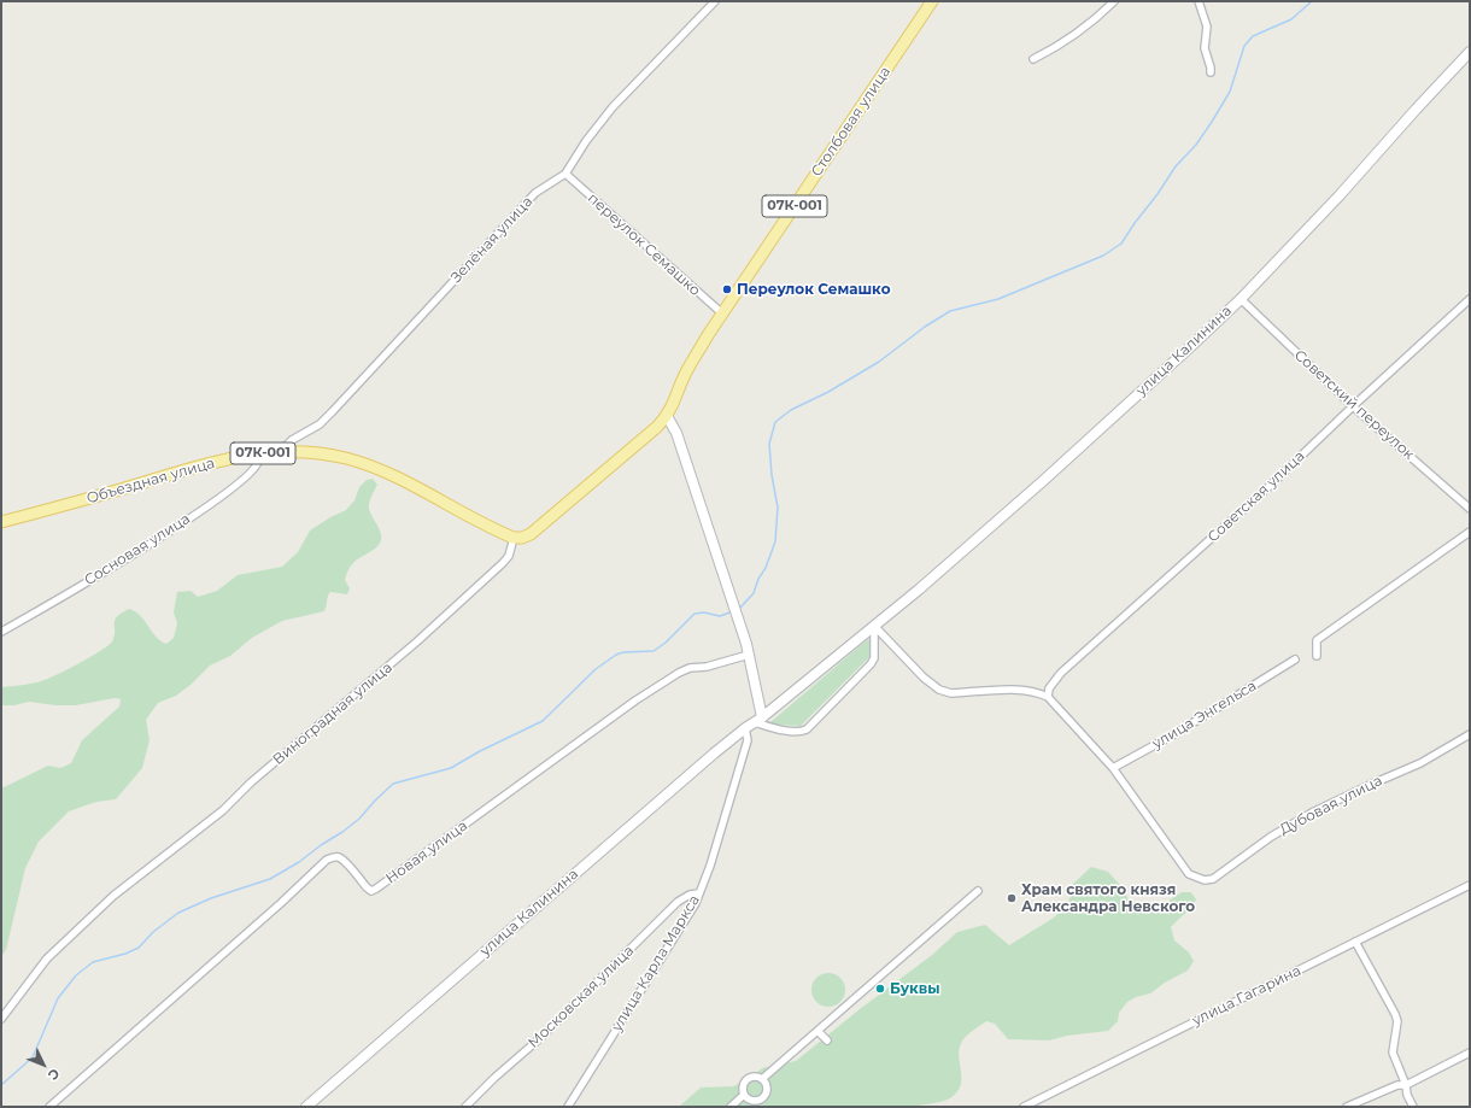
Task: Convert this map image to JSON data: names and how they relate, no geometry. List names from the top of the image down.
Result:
{
  "streets": {
    "main road": ["Столбовая улица", "07К-001", "Объездная улица"],
    "street": [
      "Зелёная улица",
      "переулок Семашко",
      "улица Калинина",
      "Советский переулок",
      "Советская улица",
      "Сосновая улица",
      "Виноградная улица",
      "улица Энгельса",
      "Дубовая улица",
      "Новая улица",
      "улица Карла Маркса",
      "улица Гагарина",
      "Московская улица"
    ]
  },
  "crossings": [
    ["Столбовая улица", "07К-001"],
    ["Столбовая улица", "переулок Семашко"],
    ["07К-001", "Объездная улица"],
    ["07К-001", "Виноградная улица"],
    ["Зелёная улица", "переулок Семашко"],
    ["Зелёная улица", "Объездная улица"],
    ["улица Калинина", "Советский переулок"],
    ["улица Калинина", "улица Карла Маркса"],
    ["Советский переулок", "Советская улица"],
    ["Объездная улица", "Сосновая улица"],
    ["Объездная улица", "Виноградная улица"],
    ["улица Энгельса", "Дубовая улица"],
    ["улица Карла Маркса", "Московская улица"]
  ],
  "places": ["Переулок Семашко", "Храм святого князя Александра Невского", "Буквы"],
  "north": "bottom right"
}
